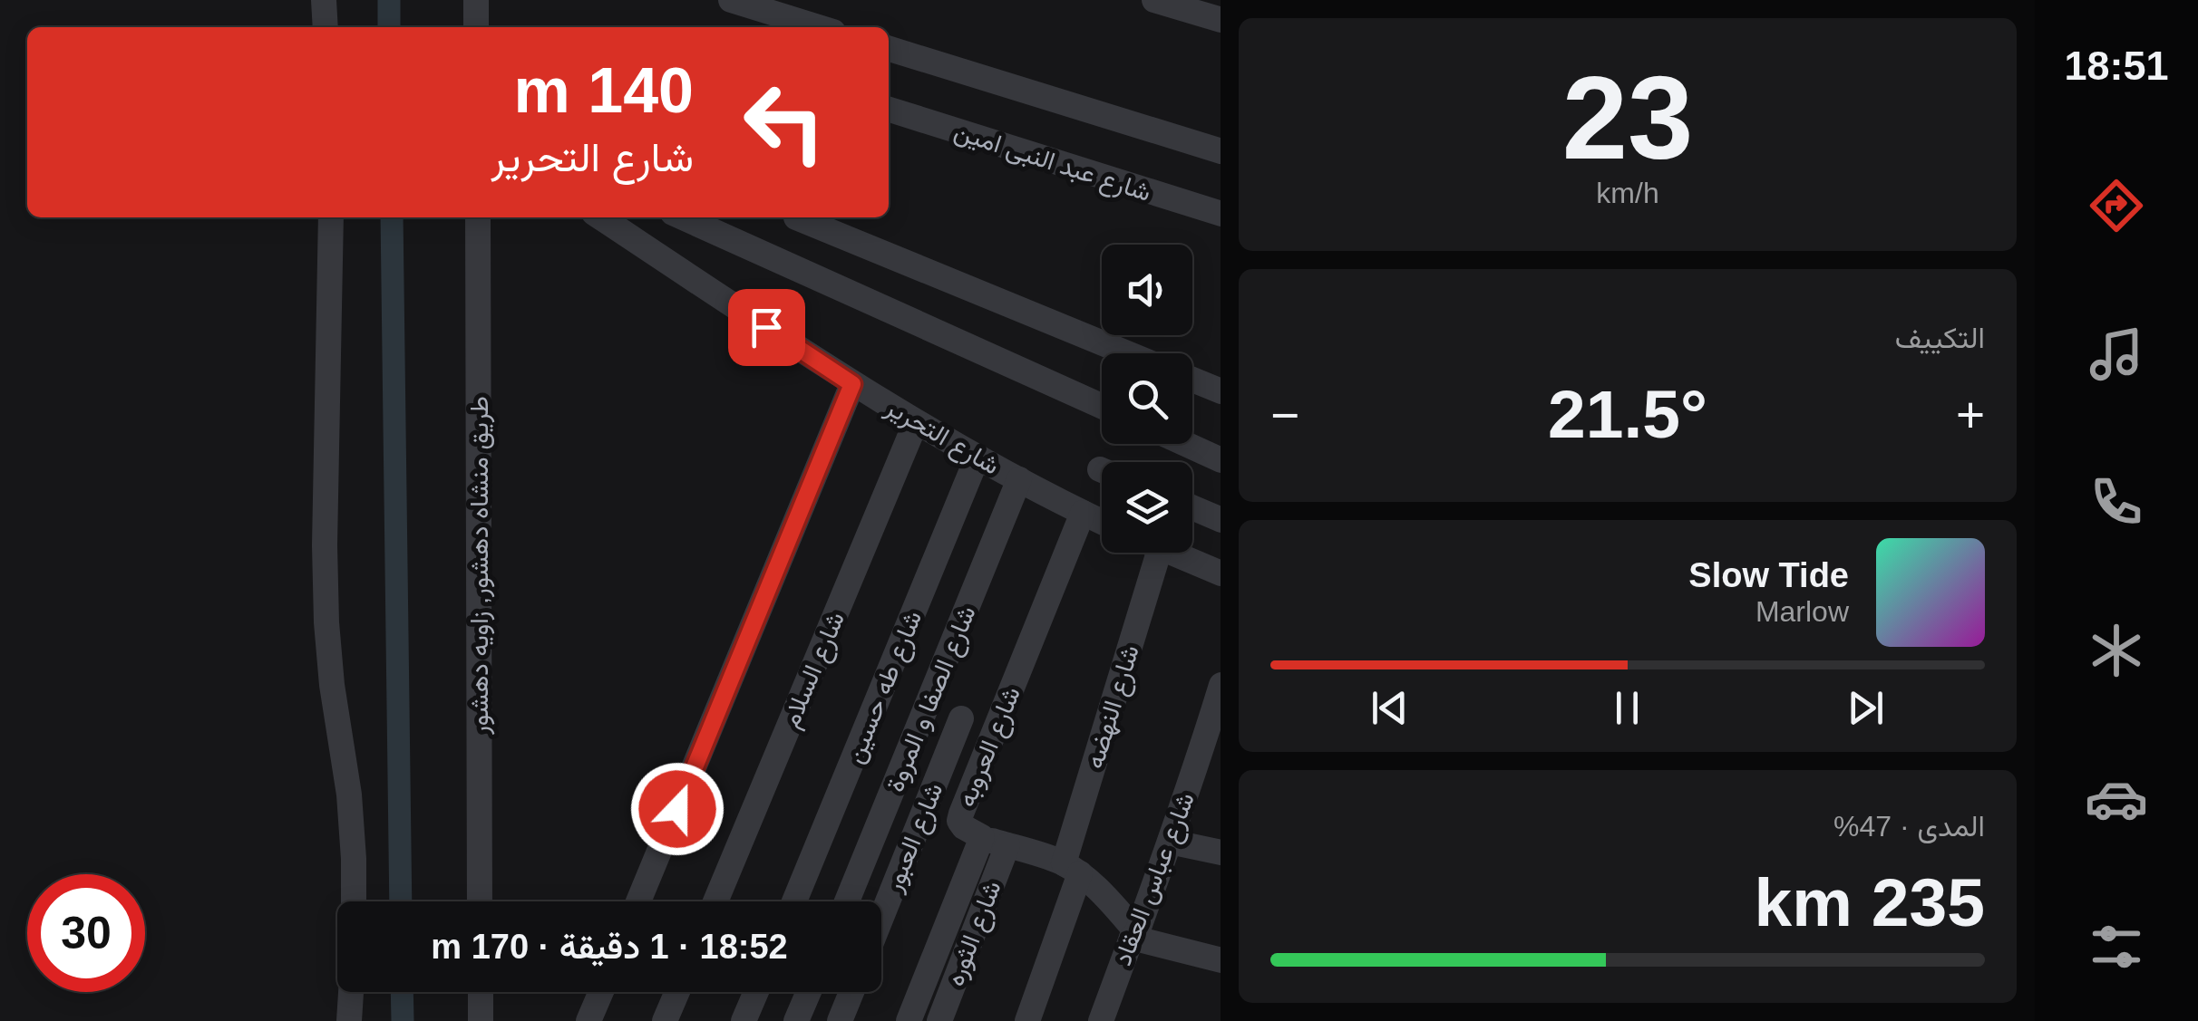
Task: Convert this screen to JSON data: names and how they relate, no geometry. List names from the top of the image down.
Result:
{
  "streets": {
    "street": [
      "شارع عبد النبى امين",
      "شارع التحرير",
      "طريق منشاه دهشور, زاويه دهشور",
      "شارع السلام",
      "شارع طه حسين",
      "شارع الصفا و المروة",
      "شارع النهضه",
      "شارع العروبه",
      "شارع العبور",
      "شارع عباس العقاد",
      "شارع الثوره"
    ]
  },
  "crossings": [
    ["شارع التحرير", "شارع السلام"],
    ["شارع التحرير", "شارع طه حسين"],
    ["شارع التحرير", "شارع الصفا و المروة"],
    ["شارع التحرير", "شارع العروبه"]
  ],
  "page": {
    "tabs": "18:51",
    "tile": [
      ["23", "km/h"],
      "التكييف",
      ["المدى · 47%", "235 km"]
    ],
    "turn": ["140 m", "شارع التحرير"],
    "heat": ["−", "21.5°", "+"],
    "song": ["Slow Tide", "Marlow"],
    "limit": "30",
    "trip": "18:52 · 1 دقيقة · 170 m"
  }
}
